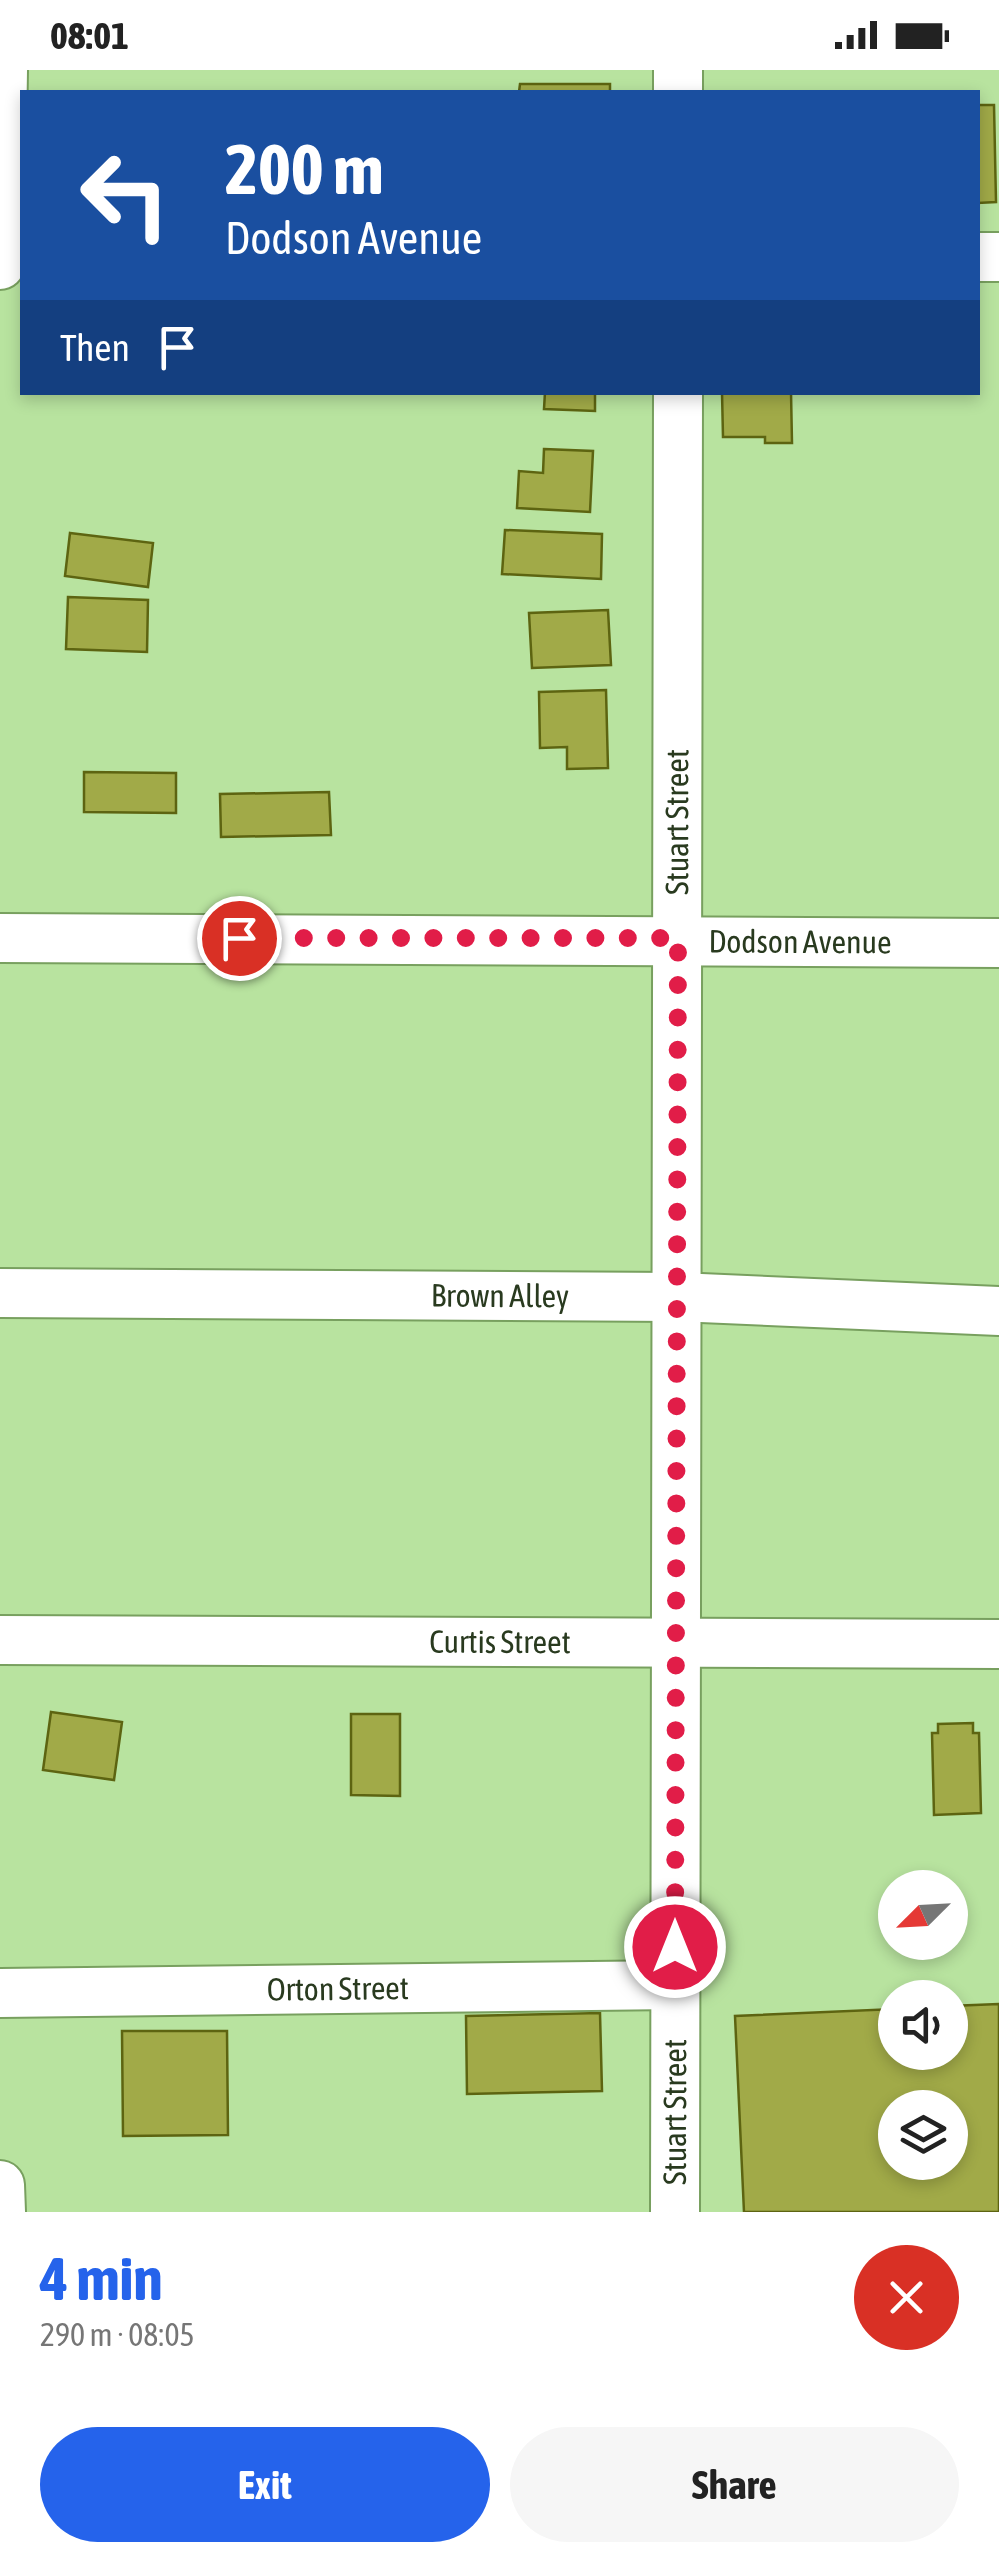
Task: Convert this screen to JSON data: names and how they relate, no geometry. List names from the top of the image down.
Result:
{
  "streets": {
    "street": [
      "Stuart Street",
      "Dodson Avenue",
      "Brown Alley",
      "Curtis Street",
      "Orton Street"
    ]
  },
  "crossings": [
    ["Stuart Street", "Dodson Avenue"],
    ["Stuart Street", "Brown Alley"],
    ["Stuart Street", "Curtis Street"],
    ["Stuart Street", "Orton Street"]
  ],
  "north": "bottom left",
  "page": {
    "status": "08:01",
    "turn": ["200 m", "Dodson Avenue"],
    "then": "Then",
    "heading": ["4 min", "290 m · 08:05"],
    "buttons": ["Exit", "Share"]
  }
}
